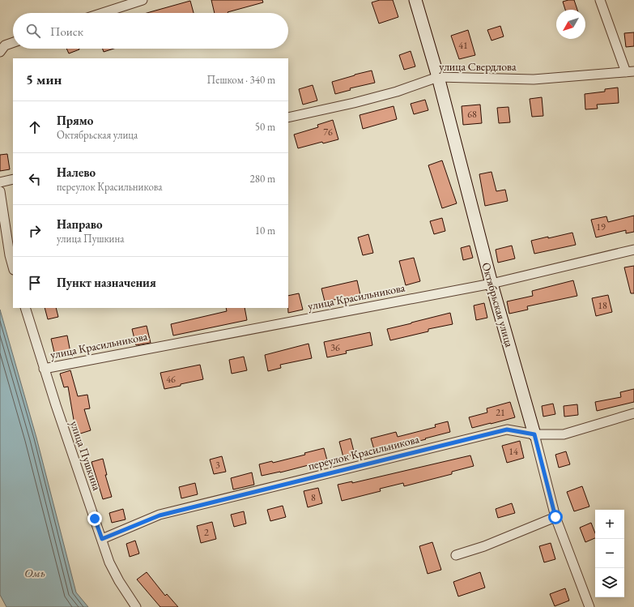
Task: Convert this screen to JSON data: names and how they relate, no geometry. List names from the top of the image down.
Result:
{
  "streets": {
    "street": [
      "улица Свердлова",
      "улица Красильникова",
      "Октябрьская улица",
      "переулок Красильникова",
      "улица Пушкина"
    ]
  },
  "crossings": [
    ["улица Свердлова", "Октябрьская улица"],
    ["улица Красильникова", "Октябрьская улица"],
    ["улица Красильникова", "улица Пушкина"],
    ["Октябрьская улица", "переулок Красильникова"],
    ["переулок Красильникова", "улица Пушкина"]
  ],
  "water": ["Омь"],
  "house_numbers": [
    "41",
    "68",
    "76",
    "19",
    "18",
    "36",
    "46",
    "21",
    "14",
    "3",
    "8",
    "2"
  ],
  "north": "bottom left",
  "page": {
    "search": "Поиск",
    "heading": ["5 мин", "Пешком · 340 m"],
    "list": [
      ["Прямо", "Октябрьская улица", "50 m"],
      ["Налево", "переулок Красильникова", "280 m"],
      ["Направо", "улица Пушкина", "10 m"],
      "Пункт назначения"
    ],
    "map_buttons": ["+", "−"]
  }
}
